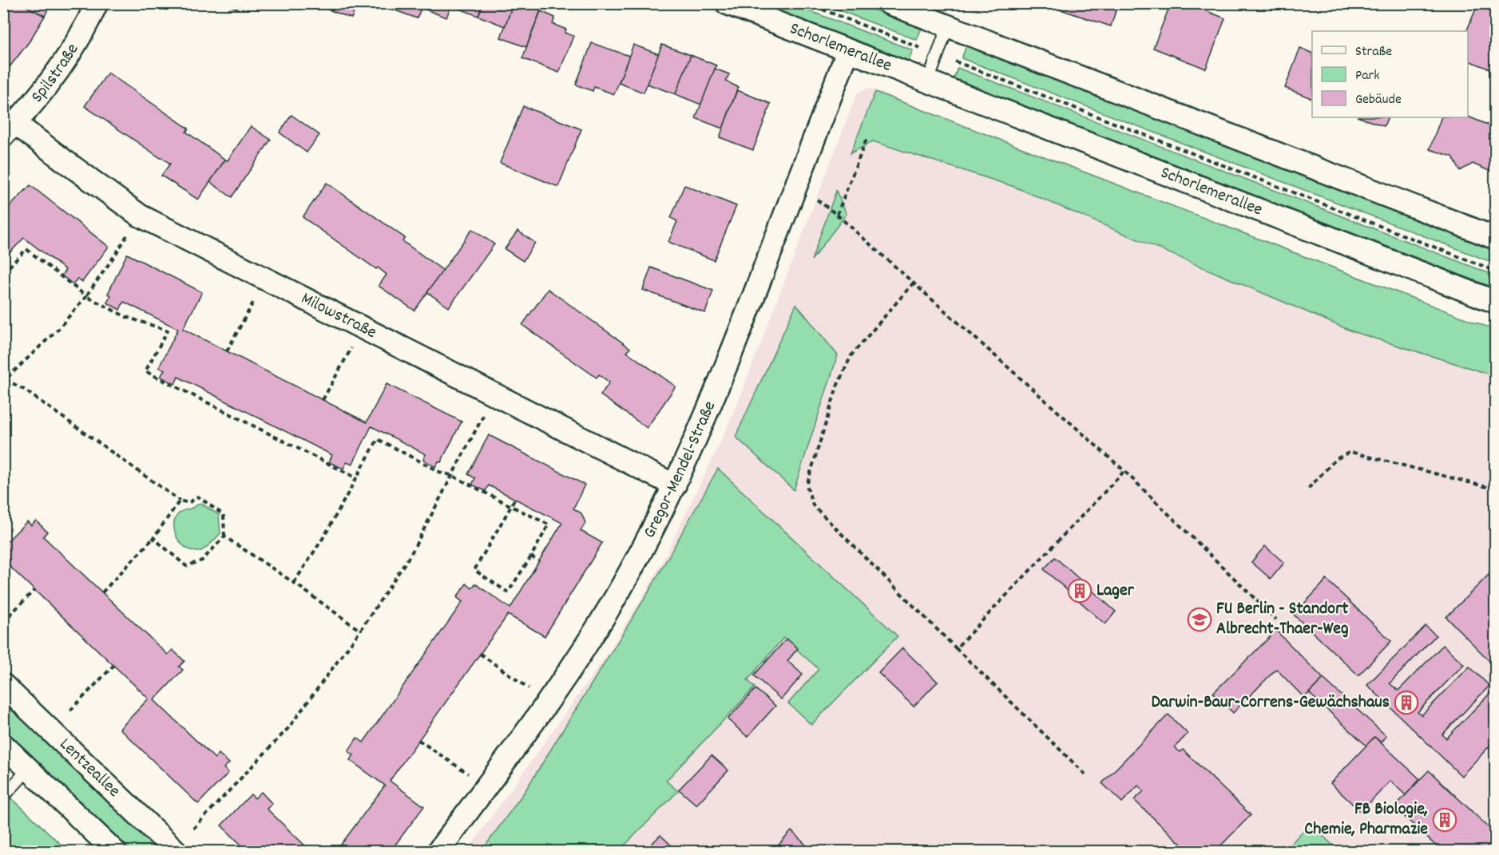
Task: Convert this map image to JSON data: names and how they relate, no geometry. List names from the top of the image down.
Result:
{
  "streets": {
    "street": [
      "Schorlemerallee",
      "Spilstraße",
      "Milowstraße",
      "Gregor-Mendel-Straße",
      "Lentzeallee"
    ]
  },
  "crossings": [
    ["Schorlemerallee", "Gregor-Mendel-Straße"],
    ["Spilstraße", "Milowstraße"],
    ["Milowstraße", "Gregor-Mendel-Straße"]
  ],
  "places": {
    "building": ["Lager", "Darwin-Baur-Correns-Gewächshaus", "FB Biologie, Chemie, Pharmazie"],
    "school or university": ["FU Berlin - Standort Albrecht-Thaer-Weg"]
  },
  "legend": ["Straße", "Park", "Gebäude"]
}
